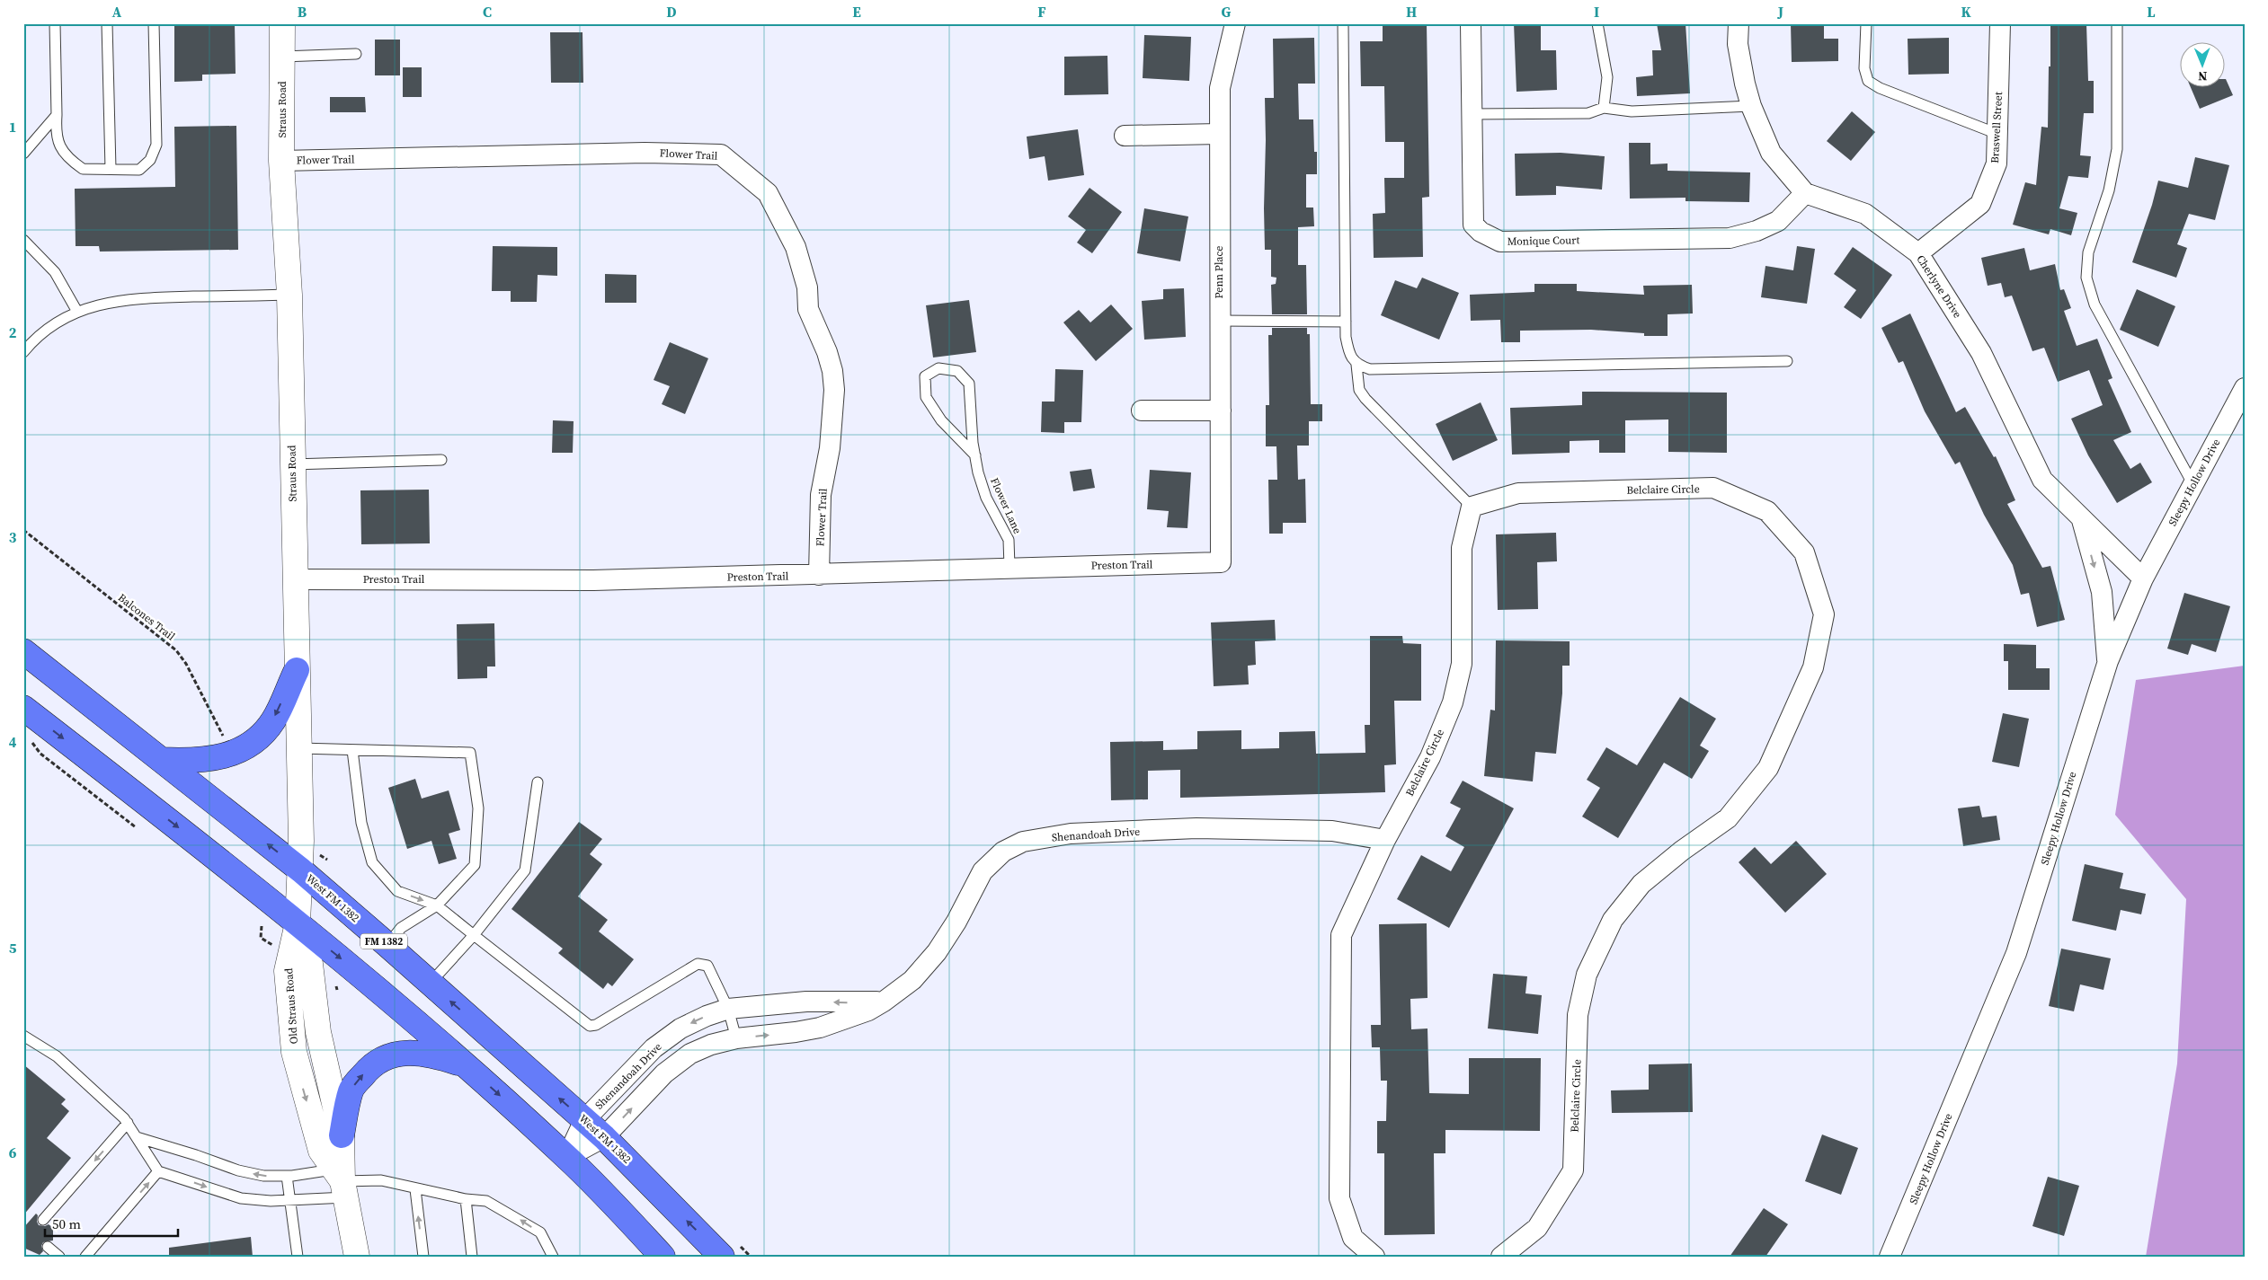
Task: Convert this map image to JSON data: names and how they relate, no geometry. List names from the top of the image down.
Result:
{
  "streets": {
    "main road": ["West FM 1382", "FM 1382"],
    "street": [
      "Straus Road",
      "Braswell Street",
      "Flower Trail",
      "Monique Court",
      "Penn Place",
      "Cherlyne Drive",
      "Sleepy Hollow Drive",
      "Belclaire Circle",
      "Preston Trail",
      "Shenandoah Drive",
      "Old Straus Road"
    ],
    "lane": ["Flower Lane"],
    "path": ["Balcones Trail"]
  },
  "crossings": [
    ["Straus Road", "Flower Trail"],
    ["Straus Road", "Preston Trail"],
    ["Straus Road", "West FM 1382"],
    ["Straus Road", "Old Straus Road"],
    ["Braswell Street", "Cherlyne Drive"],
    ["Flower Trail", "Preston Trail"],
    ["Monique Court", "Cherlyne Drive"],
    ["Penn Place", "Preston Trail"],
    ["Cherlyne Drive", "Sleepy Hollow Drive"],
    ["Belclaire Circle", "Shenandoah Drive"],
    ["Flower Lane", "Preston Trail"],
    ["Shenandoah Drive", "West FM 1382"]
  ],
  "scale_bar": "50 m",
  "north": "bottom",
  "grid": {
    "columns": [
      "A",
      "B",
      "C",
      "D",
      "E",
      "F",
      "G",
      "H",
      "I",
      "J",
      "K",
      "L"
    ],
    "rows": [
      "1",
      "2",
      "3",
      "4",
      "5",
      "6"
    ]
  }
}
